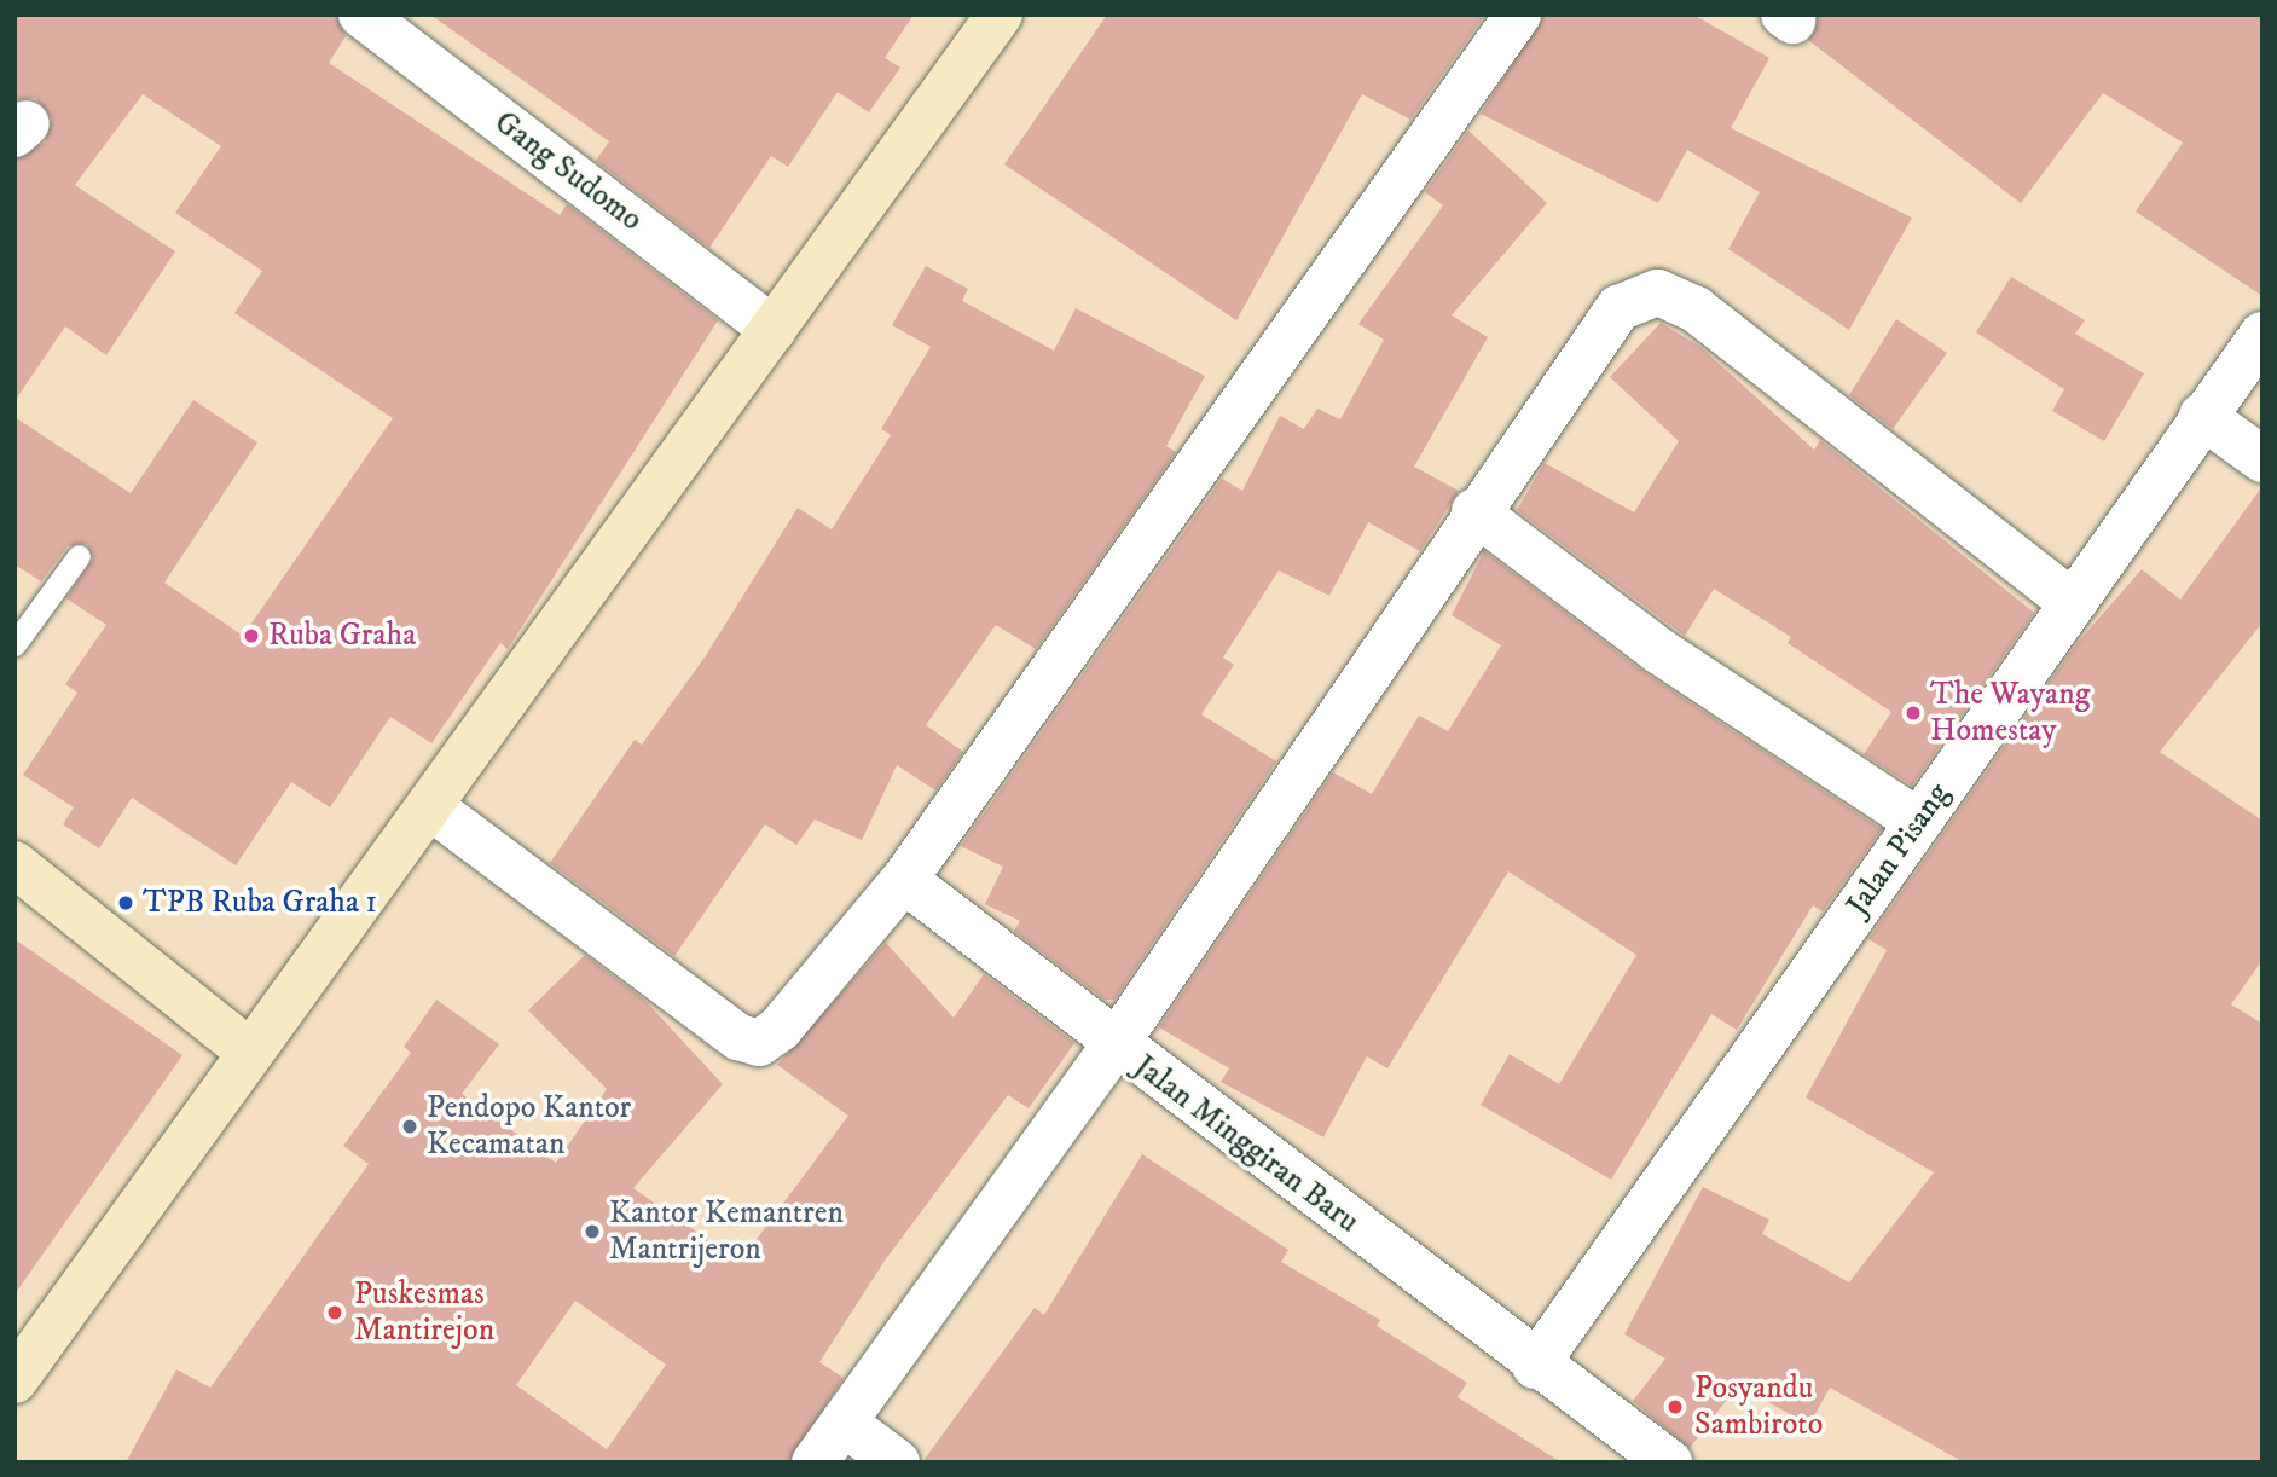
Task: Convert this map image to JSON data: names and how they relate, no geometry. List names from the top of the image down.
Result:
{
  "streets": {
    "street": ["Gang Sudomo", "Jalan Pisang", "Jalan Minggiran Baru"]
  },
  "crossings": [
    ["Jalan Pisang", "Jalan Minggiran Baru"]
  ],
  "places": [
    "Ruba Graha",
    "The Wayang Homestay",
    "TPB Ruba Graha 1",
    "Pendopo Kantor Kecamatan",
    "Kantor Kemantren Mantrijeron",
    "Puskesmas Mantirejon",
    "Posyandu Sambiroto"
  ]
}
